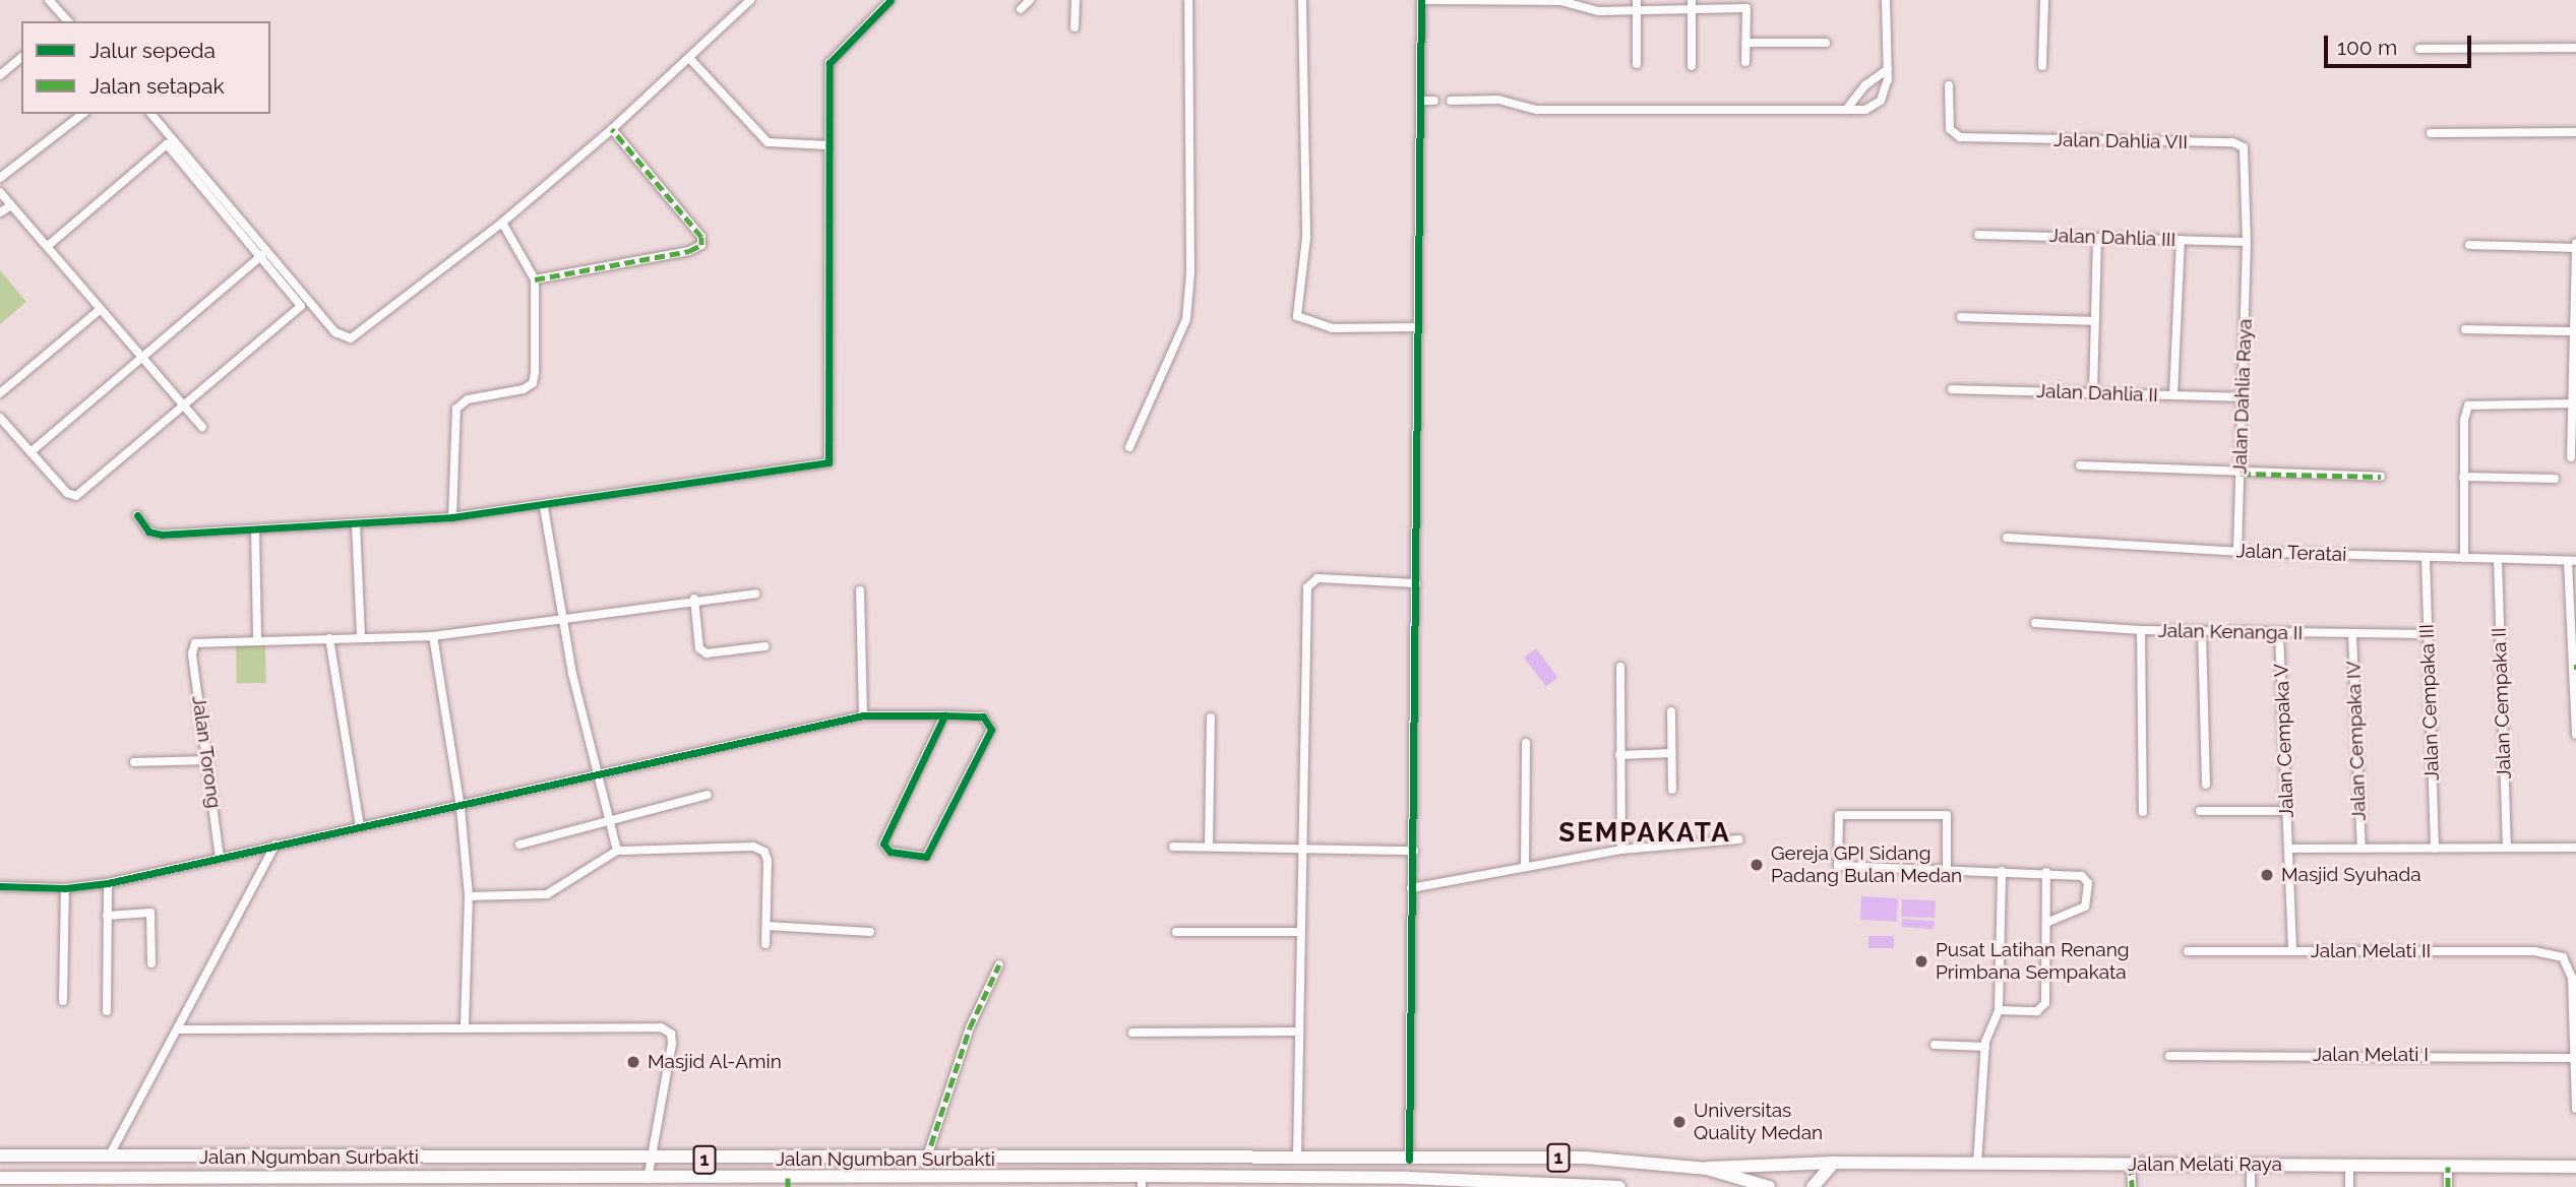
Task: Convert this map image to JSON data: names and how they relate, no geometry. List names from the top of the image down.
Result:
{
  "streets": {
    "main road": ["Jalan Ngumban Surbakti", "1", "Jalan Melati Raya"],
    "street": [
      "Jalan Dahlia VII",
      "Jalan Dahlia III",
      "Jalan Dahlia II",
      "Jalan Dahlia Raya",
      "Jalan Teratai",
      "Jalan Kenanga II",
      "Jalan Cempaka III",
      "Jalan Cempaka II",
      "Jalan Cempaka V",
      "Jalan Cempaka IV",
      "Jalan Torong",
      "Jalan Melati II",
      "Jalan Melati I"
    ]
  },
  "crossings": [
    ["Jalan Dahlia VII", "Jalan Dahlia III"],
    ["Jalan Dahlia VII", "Jalan Dahlia Raya"],
    ["Jalan Dahlia III", "Jalan Dahlia Raya"],
    ["Jalan Dahlia II", "Jalan Dahlia Raya"],
    ["Jalan Dahlia Raya", "Jalan Teratai"],
    ["Jalan Teratai", "Jalan Cempaka III"],
    ["Jalan Teratai", "Jalan Cempaka II"],
    ["Jalan Kenanga II", "Jalan Cempaka III"],
    ["Jalan Kenanga II", "Jalan Cempaka V"],
    ["Jalan Kenanga II", "Jalan Cempaka IV"],
    ["Jalan Cempaka V", "Jalan Melati II"],
    ["Jalan Melati II", "Jalan Melati I"],
    ["Jalan Ngumban Surbakti", "Jalan Melati Raya"]
  ],
  "districts": ["SEMPAKATA"],
  "places": [
    "Gereja GPI Sidang Padang Bulan Medan",
    "Masjid Syuhada",
    "Pusat Latihan Renang Primbana Sempakata",
    "Masjid Al-Amin",
    "Universitas Quality Medan"
  ],
  "legend": ["Jalur sepeda", "Jalan setapak"],
  "scale_bar": "100 m"
}
